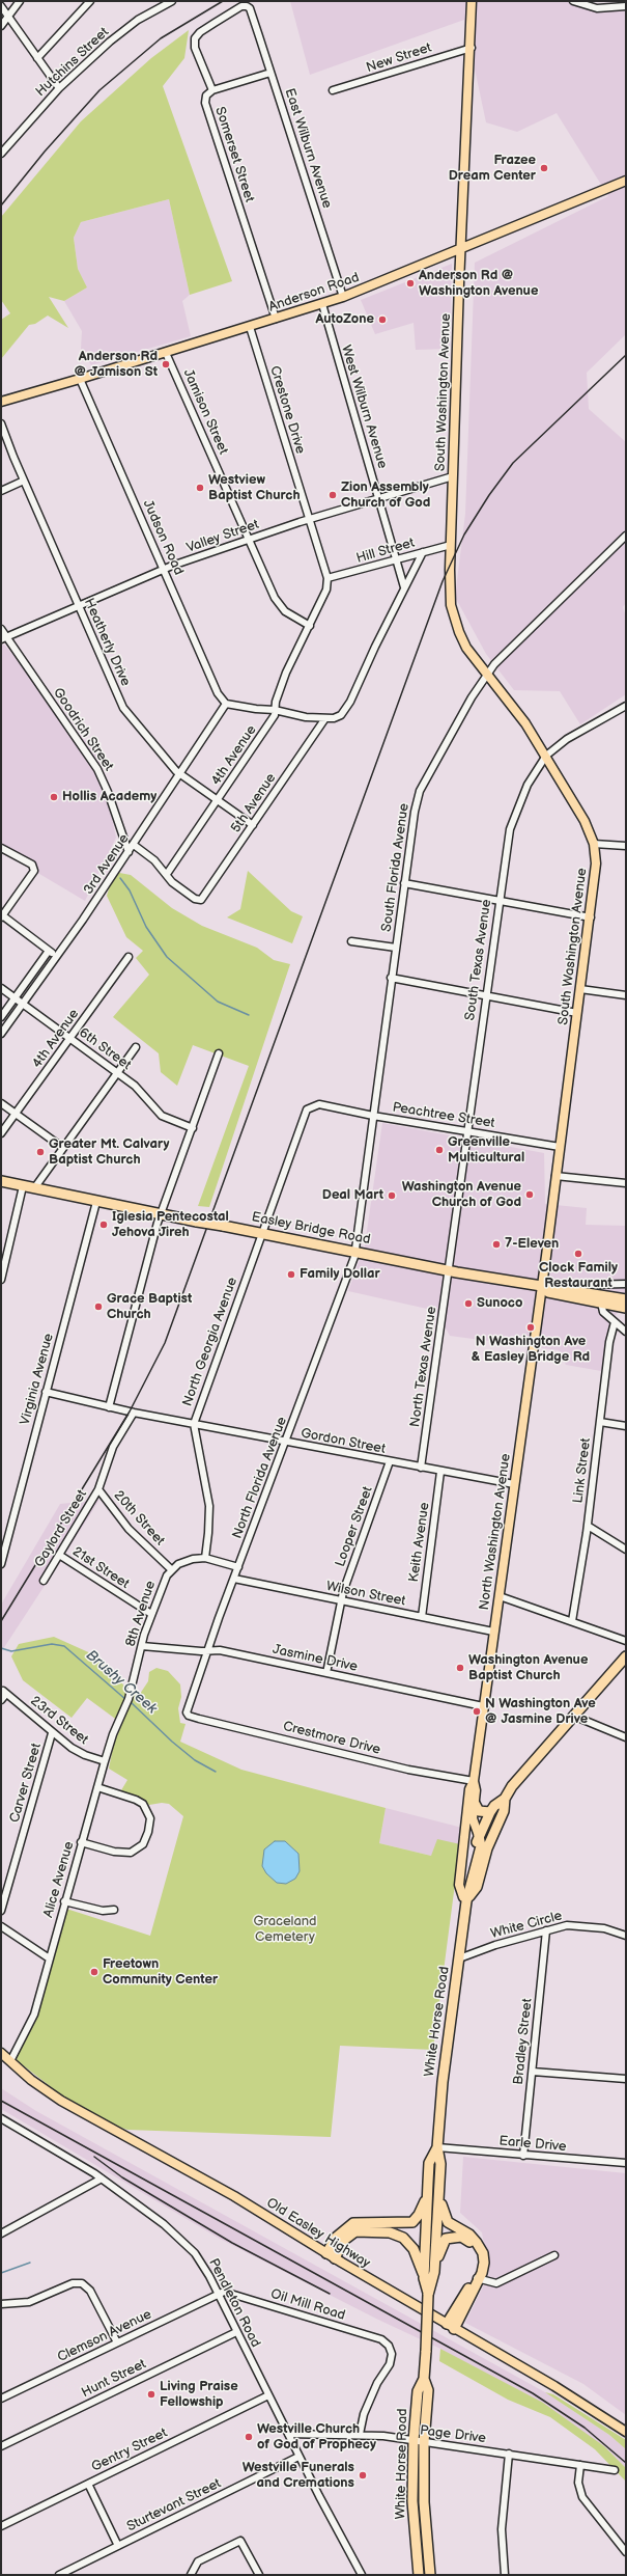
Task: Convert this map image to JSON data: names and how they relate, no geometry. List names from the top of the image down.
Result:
{
  "streets": {
    "highway": ["Easley Bridge Road", "White Horse Road"],
    "main road": [
      "Anderson Road",
      "South Washington Avenue",
      "North Washington Avenue",
      "Old Easley Highway"
    ],
    "street": [
      "New Street",
      "Hutchins Street",
      "East Wilburn Avenue",
      "Somerset Street",
      "West Wilburn Avenue",
      "Crestone Drive",
      "Jamison Street",
      "Valley Street",
      "Judson Road",
      "Hill Street",
      "Heatherly Drive",
      "Goodrich Street",
      "4th Avenue",
      "5th Avenue",
      "3rd Avenue",
      "South Florida Avenue",
      "South Texas Avenue",
      "6th Street",
      "Peachtree Street",
      "North Georgia Avenue",
      "North Texas Avenue",
      "Virginia Avenue",
      "Gordon Street",
      "Link Street",
      "North Florida Avenue",
      "20th Street",
      "Looper Street",
      "Gaylord Street",
      "Keith Avenue",
      "21st Street",
      "Wilson Street",
      "8th Avenue",
      "Jasmine Drive",
      "23rd Street",
      "Crestmore Drive",
      "Carver Street",
      "Alice Avenue",
      "White Circle",
      "Bradley Street",
      "Earle Drive",
      "Pendleton Road",
      "Oil Mill Road",
      "Clemson Avenue",
      "Hunt Street",
      "Page Drive",
      "Gentry Street",
      "Sturtevant Street"
    ]
  },
  "crossings": [
    ["New Street", "South Washington Avenue"],
    ["East Wilburn Avenue", "Somerset Street"],
    ["East Wilburn Avenue", "Anderson Road"],
    ["Somerset Street", "Anderson Road"],
    ["Anderson Road", "South Washington Avenue"],
    ["Anderson Road", "West Wilburn Avenue"],
    ["Anderson Road", "Crestone Drive"],
    ["Anderson Road", "Jamison Street"],
    ["Anderson Road", "Judson Road"],
    ["South Washington Avenue", "Valley Street"],
    ["South Washington Avenue", "Hill Street"],
    ["South Washington Avenue", "South Florida Avenue"],
    ["South Washington Avenue", "South Texas Avenue"],
    ["South Washington Avenue", "Peachtree Street"],
    ["South Washington Avenue", "Easley Bridge Road"],
    ["South Washington Avenue", "North Washington Avenue"],
    ["West Wilburn Avenue", "Valley Street"],
    ["West Wilburn Avenue", "Hill Street"],
    ["Crestone Drive", "Jamison Street"],
    ["Crestone Drive", "Valley Street"],
    ["Crestone Drive", "Hill Street"],
    ["Crestone Drive", "4th Avenue"],
    ["Jamison Street", "Valley Street"],
    ["Valley Street", "Judson Road"],
    ["Valley Street", "Heatherly Drive"],
    ["Valley Street", "Goodrich Street"],
    ["Judson Road", "3rd Avenue"],
    ["Heatherly Drive", "4th Avenue"],
    ["Heatherly Drive", "5th Avenue"],
    ["Heatherly Drive", "3rd Avenue"],
    ["Goodrich Street", "3rd Avenue"],
    ["4th Avenue", "5th Avenue"],
    ["4th Avenue", "6th Street"],
    ["3rd Avenue", "6th Street"],
    ["South Florida Avenue", "Peachtree Street"],
    ["South Florida Avenue", "Easley Bridge Road"],
    ["South Florida Avenue", "North Florida Avenue"],
    ["South Texas Avenue", "Peachtree Street"],
    ["South Texas Avenue", "Easley Bridge Road"],
    ["South Texas Avenue", "North Texas Avenue"],
    ["Peachtree Street", "Easley Bridge Road"],
    ["Peachtree Street", "North Georgia Avenue"],
    ["Easley Bridge Road", "North Georgia Avenue"],
    ["Easley Bridge Road", "North Texas Avenue"],
    ["Easley Bridge Road", "Virginia Avenue"],
    ["Easley Bridge Road", "North Florida Avenue"],
    ["Easley Bridge Road", "North Washington Avenue"],
    ["North Georgia Avenue", "Gordon Street"],
    ["North Georgia Avenue", "8th Avenue"],
    ["North Texas Avenue", "Gordon Street"],
    ["Virginia Avenue", "Gordon Street"],
    ["Gordon Street", "North Florida Avenue"],
    ["Gordon Street", "20th Street"],
    ["Gordon Street", "Looper Street"],
    ["Gordon Street", "North Washington Avenue"],
    ["Gordon Street", "Keith Avenue"],
    ["North Florida Avenue", "Wilson Street"],
    ["North Florida Avenue", "Jasmine Drive"],
    ["North Florida Avenue", "Crestmore Drive"],
    ["20th Street", "Gaylord Street"],
    ["20th Street", "8th Avenue"],
    ["Looper Street", "Wilson Street"],
    ["Looper Street", "Jasmine Drive"],
    ["Gaylord Street", "21st Street"],
    ["North Washington Avenue", "Wilson Street"],
    ["North Washington Avenue", "Jasmine Drive"],
    ["North Washington Avenue", "Crestmore Drive"],
    ["North Washington Avenue", "White Horse Road"],
    ["Keith Avenue", "Wilson Street"],
    ["21st Street", "8th Avenue"],
    ["8th Avenue", "Jasmine Drive"],
    ["8th Avenue", "Alice Avenue"],
    ["23rd Street", "Carver Street"],
    ["23rd Street", "Alice Avenue"],
    ["Alice Avenue", "Old Easley Highway"],
    ["White Circle", "White Horse Road"],
    ["White Circle", "Bradley Street"],
    ["White Horse Road", "Earle Drive"],
    ["White Horse Road", "Page Drive"],
    ["Bradley Street", "Earle Drive"],
    ["Pendleton Road", "Oil Mill Road"],
    ["Pendleton Road", "Clemson Avenue"],
    ["Pendleton Road", "Hunt Street"],
    ["Pendleton Road", "Page Drive"],
    ["Pendleton Road", "Gentry Street"],
    ["Pendleton Road", "Sturtevant Street"],
    ["Oil Mill Road", "Clemson Avenue"],
    ["Oil Mill Road", "Page Drive"]
  ],
  "water": ["Brushy Creek"],
  "parks": ["Graceland Cemetery"],
  "places": [
    "Frazee Dream Center",
    "Anderson Rd @ Washington Avenue",
    "AutoZone",
    "Anderson Rd @ Jamison St",
    "Westview Baptist Church",
    "Zion Assembly Church of God",
    "Hollis Academy",
    "Greenville Multicultural",
    "Greater Mt. Calvary Baptist Church",
    "Washington Avenue Church of God",
    "Deal Mart",
    "Iglesia Pentecostal Jehova Jireh",
    "7-Eleven",
    "Clock Family Restaurant",
    "Family Dollar",
    "Sunoco",
    "Grace Baptist Church",
    "N Washington Ave & Easley Bridge Rd",
    "Washington Avenue Baptist Church",
    "N Washington Ave @ Jasmine Drive",
    "Freetown Community Center",
    "Living Praise Fellowship",
    "Westville Church of God of Prophecy",
    "Westville Funerals and Cremations"
  ]
}
